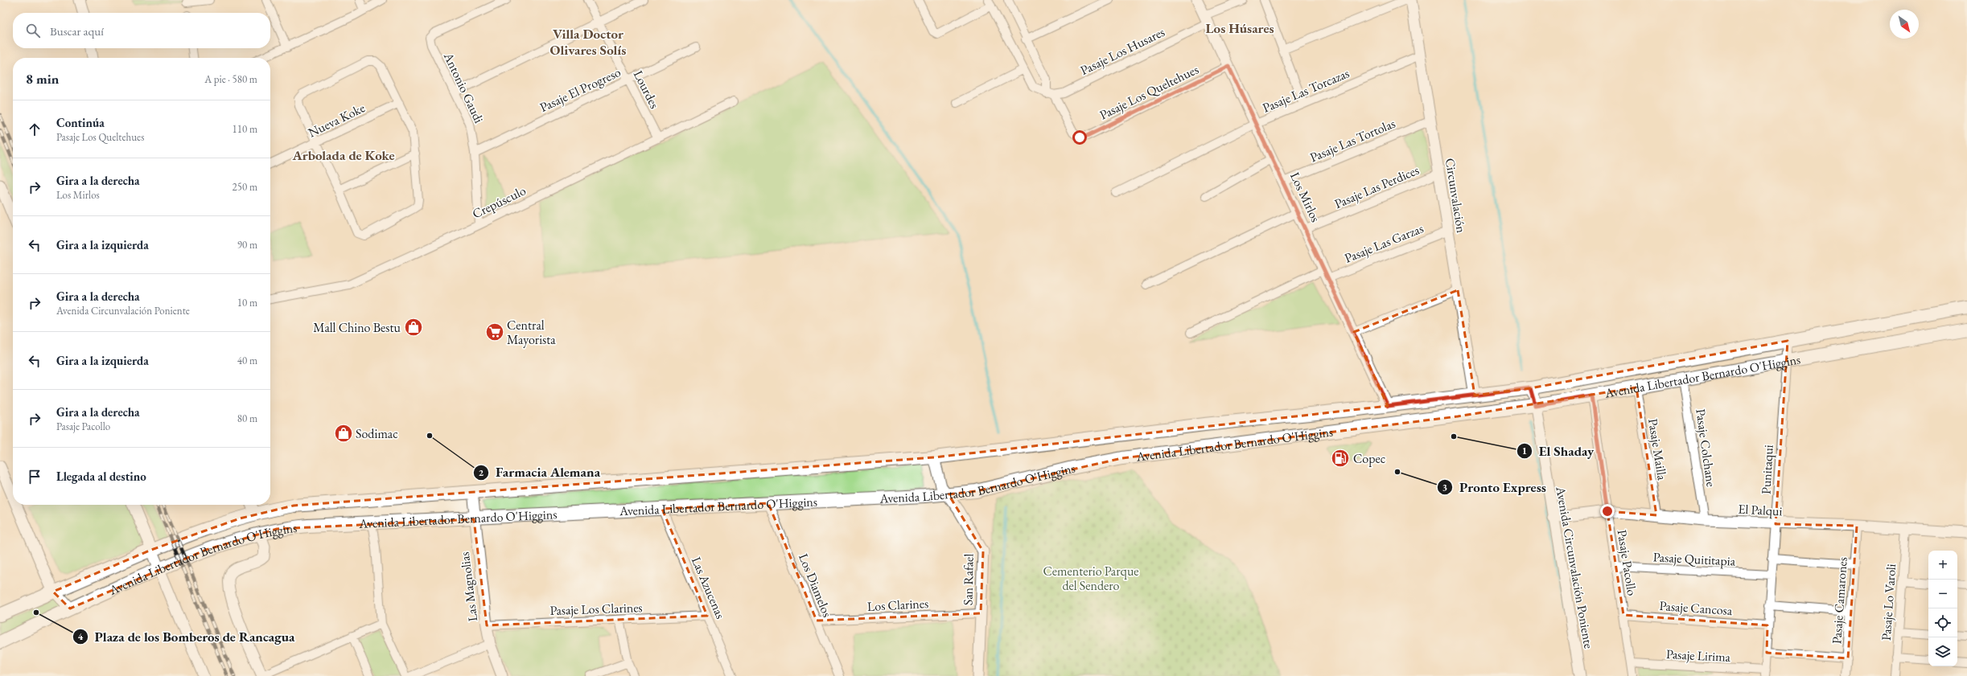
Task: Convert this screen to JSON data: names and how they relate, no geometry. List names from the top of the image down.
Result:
{
  "streets": {
    "main road": ["Avenida Libertador Bernardo O'Higgins"],
    "street": [
      "Pasaje Los Husares",
      "Antonio Gaudi",
      "Pasaje El Progreso",
      "Lourdes",
      "Pasaje Las Torcazas",
      "Pasaje Los Queltehues",
      "Nueva Koke",
      "Pasaje Las Tortolas",
      "Pasaje Las Perdices",
      "Circunvalación",
      "Los Mirlos",
      "Crepúsculo",
      "Pasaje Las Garzas",
      "Pasaje Colchane",
      "Pasaje Mailla",
      "Punitaqui",
      "El Palqui",
      "Pasaje Quititapia",
      "Pasaje Pacollo",
      "Avenida Circunvalación Poniente",
      "San Rafael",
      "Los Diamelos",
      "Las Magnolias",
      "Las Azucenas",
      "Pasaje Camarones",
      "Pasaje Lo Varoli",
      "Los Clarines",
      "Pasaje Cancosa",
      "Pasaje Los Clarines",
      "Pasaje Lirima"
    ]
  },
  "crossings": [
    ["Pasaje Los Husares", "Pasaje Los Queltehues"],
    ["Pasaje Los Husares", "Los Mirlos"],
    ["Antonio Gaudi", "Pasaje El Progreso"],
    ["Antonio Gaudi", "Crepúsculo"],
    ["Pasaje El Progreso", "Lourdes"],
    ["Lourdes", "Crepúsculo"],
    ["Pasaje Las Torcazas", "Circunvalación"],
    ["Pasaje Las Torcazas", "Los Mirlos"],
    ["Pasaje Los Queltehues", "Los Mirlos"],
    ["Pasaje Las Tortolas", "Circunvalación"],
    ["Pasaje Las Tortolas", "Los Mirlos"],
    ["Pasaje Las Perdices", "Circunvalación"],
    ["Pasaje Las Perdices", "Los Mirlos"],
    ["Circunvalación", "Pasaje Las Garzas"],
    ["Circunvalación", "Avenida Libertador Bernardo O'Higgins"],
    ["Los Mirlos", "Pasaje Las Garzas"],
    ["Los Mirlos", "Avenida Libertador Bernardo O'Higgins"],
    ["Avenida Libertador Bernardo O'Higgins", "Pasaje Colchane"],
    ["Avenida Libertador Bernardo O'Higgins", "Pasaje Mailla"],
    ["Avenida Libertador Bernardo O'Higgins", "Punitaqui"],
    ["Avenida Libertador Bernardo O'Higgins", "Pasaje Pacollo"],
    ["Avenida Libertador Bernardo O'Higgins", "Avenida Circunvalación Poniente"],
    ["Avenida Libertador Bernardo O'Higgins", "San Rafael"],
    ["Avenida Libertador Bernardo O'Higgins", "Los Diamelos"],
    ["Avenida Libertador Bernardo O'Higgins", "Las Magnolias"],
    ["Avenida Libertador Bernardo O'Higgins", "Las Azucenas"],
    ["Pasaje Colchane", "El Palqui"],
    ["Pasaje Mailla", "El Palqui"],
    ["Punitaqui", "El Palqui"],
    ["Punitaqui", "Pasaje Quititapia"],
    ["Punitaqui", "Pasaje Cancosa"],
    ["Punitaqui", "Pasaje Lirima"],
    ["El Palqui", "Pasaje Pacollo"],
    ["El Palqui", "Avenida Circunvalación Poniente"],
    ["El Palqui", "Pasaje Camarones"],
    ["El Palqui", "Pasaje Lo Varoli"],
    ["Pasaje Quititapia", "Pasaje Pacollo"],
    ["Pasaje Pacollo", "Pasaje Cancosa"],
    ["Pasaje Pacollo", "Pasaje Lirima"],
    ["San Rafael", "Los Clarines"],
    ["Los Diamelos", "Los Clarines"],
    ["Las Magnolias", "Pasaje Los Clarines"],
    ["Las Azucenas", "Pasaje Los Clarines"]
  ],
  "districts": ["Los Húsares", "Villa Doctor Olivares Solís", "Arbolada de Koke"],
  "parks": ["Cementerio Parque del Sendero"],
  "places": {
    "shop": ["Mall Chino Bestu", "Sodimac"],
    "supermarket": ["Central Mayorista"],
    "other": [
      "Farmacia Alemana",
      "El Shaday",
      "Pronto Express",
      "Plaza de los Bomberos de Rancagua"
    ],
    "fuel station": ["Copec"]
  },
  "north": "bottom right",
  "page": {
    "search": "Buscar aquí",
    "heading": ["8 min", "A pie · 580 m"],
    "list": [
      ["Continúa", "Pasaje Los Queltehues", "110 m"],
      ["Gira a la derecha", "Los Mirlos", "250 m"],
      ["Gira a la izquierda", "90 m"],
      ["Gira a la derecha", "Avenida Circunvalación Poniente", "10 m"],
      ["Gira a la izquierda", "40 m"],
      ["Gira a la derecha", "Pasaje Pacollo", "80 m"],
      "Llegada al destino"
    ],
    "map_buttons": ["+", "−"]
  }
}
